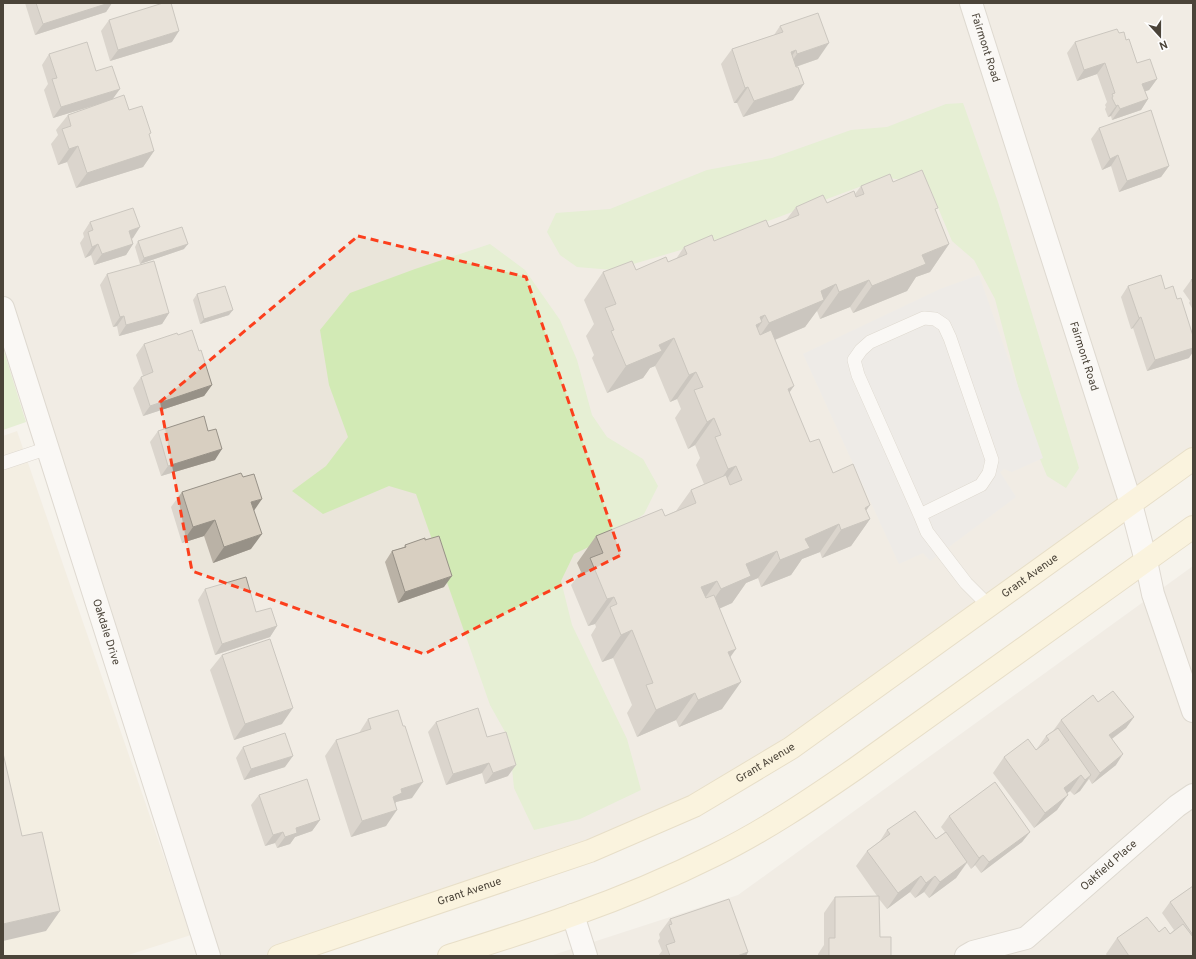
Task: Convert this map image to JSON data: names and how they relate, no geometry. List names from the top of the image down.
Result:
{
  "streets": {
    "main road": ["Grant Avenue"],
    "street": ["Fairmont Road", "Oakdale Drive", "Oakfield Place"]
  },
  "crossings": [
    ["Fairmont Road", "Grant Avenue"]
  ],
  "north": "bottom"
}
